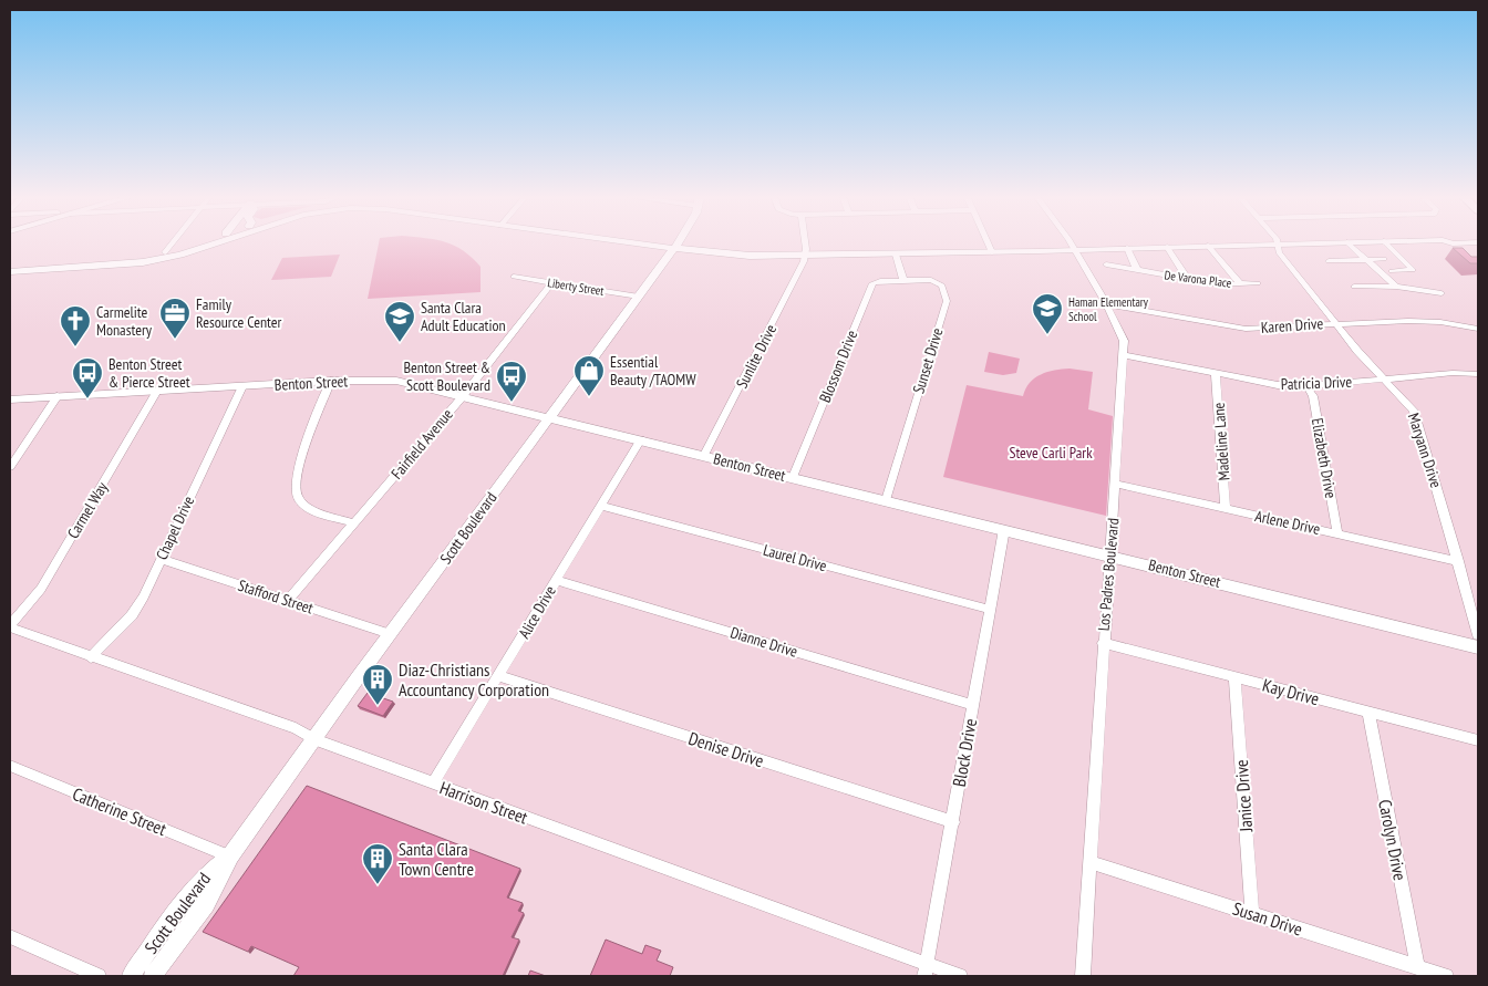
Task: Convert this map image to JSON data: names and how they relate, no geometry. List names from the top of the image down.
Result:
{
  "streets": {
    "main road": ["Benton Street", "Scott Boulevard"],
    "street": [
      "De Varona Place",
      "Liberty Street",
      "Karen Drive",
      "Sunlite Drive",
      "Sunset Drive",
      "Blossom Drive",
      "Patricia Drive",
      "Madeline Lane",
      "Fairfield Avenue",
      "Maryann Drive",
      "Elizabeth Drive",
      "Carmel Way",
      "Arlene Drive",
      "Chapel Drive",
      "Laurel Drive",
      "Los Padres Boulevard",
      "Stafford Street",
      "Alice Drive",
      "Dianne Drive",
      "Kay Drive",
      "Denise Drive",
      "Block Drive",
      "Janice Drive",
      "Harrison Street",
      "Catherine Street",
      "Carolyn Drive",
      "Susan Drive"
    ]
  },
  "crossings": [
    ["Liberty Street", "Fairfield Avenue"],
    ["Liberty Street", "Scott Boulevard"],
    ["Karen Drive", "Maryann Drive"],
    ["Karen Drive", "Los Padres Boulevard"],
    ["Sunlite Drive", "Benton Street"],
    ["Sunset Drive", "Blossom Drive"],
    ["Sunset Drive", "Benton Street"],
    ["Blossom Drive", "Benton Street"],
    ["Benton Street", "Fairfield Avenue"],
    ["Benton Street", "Carmel Way"],
    ["Benton Street", "Chapel Drive"],
    ["Benton Street", "Scott Boulevard"],
    ["Benton Street", "Los Padres Boulevard"],
    ["Benton Street", "Alice Drive"],
    ["Benton Street", "Block Drive"],
    ["Patricia Drive", "Madeline Lane"],
    ["Patricia Drive", "Maryann Drive"],
    ["Patricia Drive", "Elizabeth Drive"],
    ["Patricia Drive", "Los Padres Boulevard"],
    ["Madeline Lane", "Arlene Drive"],
    ["Fairfield Avenue", "Stafford Street"],
    ["Maryann Drive", "Arlene Drive"],
    ["Elizabeth Drive", "Arlene Drive"],
    ["Carmel Way", "Harrison Street"],
    ["Arlene Drive", "Los Padres Boulevard"],
    ["Chapel Drive", "Stafford Street"],
    ["Chapel Drive", "Harrison Street"],
    ["Scott Boulevard", "Stafford Street"],
    ["Scott Boulevard", "Harrison Street"],
    ["Scott Boulevard", "Catherine Street"],
    ["Laurel Drive", "Alice Drive"],
    ["Laurel Drive", "Block Drive"],
    ["Los Padres Boulevard", "Kay Drive"],
    ["Los Padres Boulevard", "Susan Drive"],
    ["Alice Drive", "Dianne Drive"],
    ["Alice Drive", "Denise Drive"],
    ["Alice Drive", "Harrison Street"],
    ["Dianne Drive", "Block Drive"],
    ["Kay Drive", "Janice Drive"],
    ["Kay Drive", "Carolyn Drive"],
    ["Denise Drive", "Block Drive"],
    ["Block Drive", "Harrison Street"],
    ["Janice Drive", "Susan Drive"],
    ["Carolyn Drive", "Susan Drive"]
  ],
  "parks": ["Steve Carli Park"],
  "places": {
    "school or university": ["Haman Elementary School", "Santa Clara Adult Education"],
    "office": ["Family Resource Center"],
    "church": ["Carmelite Monastery"],
    "shop": ["Essential Beauty /TAOMW"],
    "bus stop": ["Benton Street & Pierce Street", "Benton Street & Scott Boulevard"],
    "building": ["Diaz-Christians Accountancy Corporation", "Santa Clara Town Centre"]
  }
}
